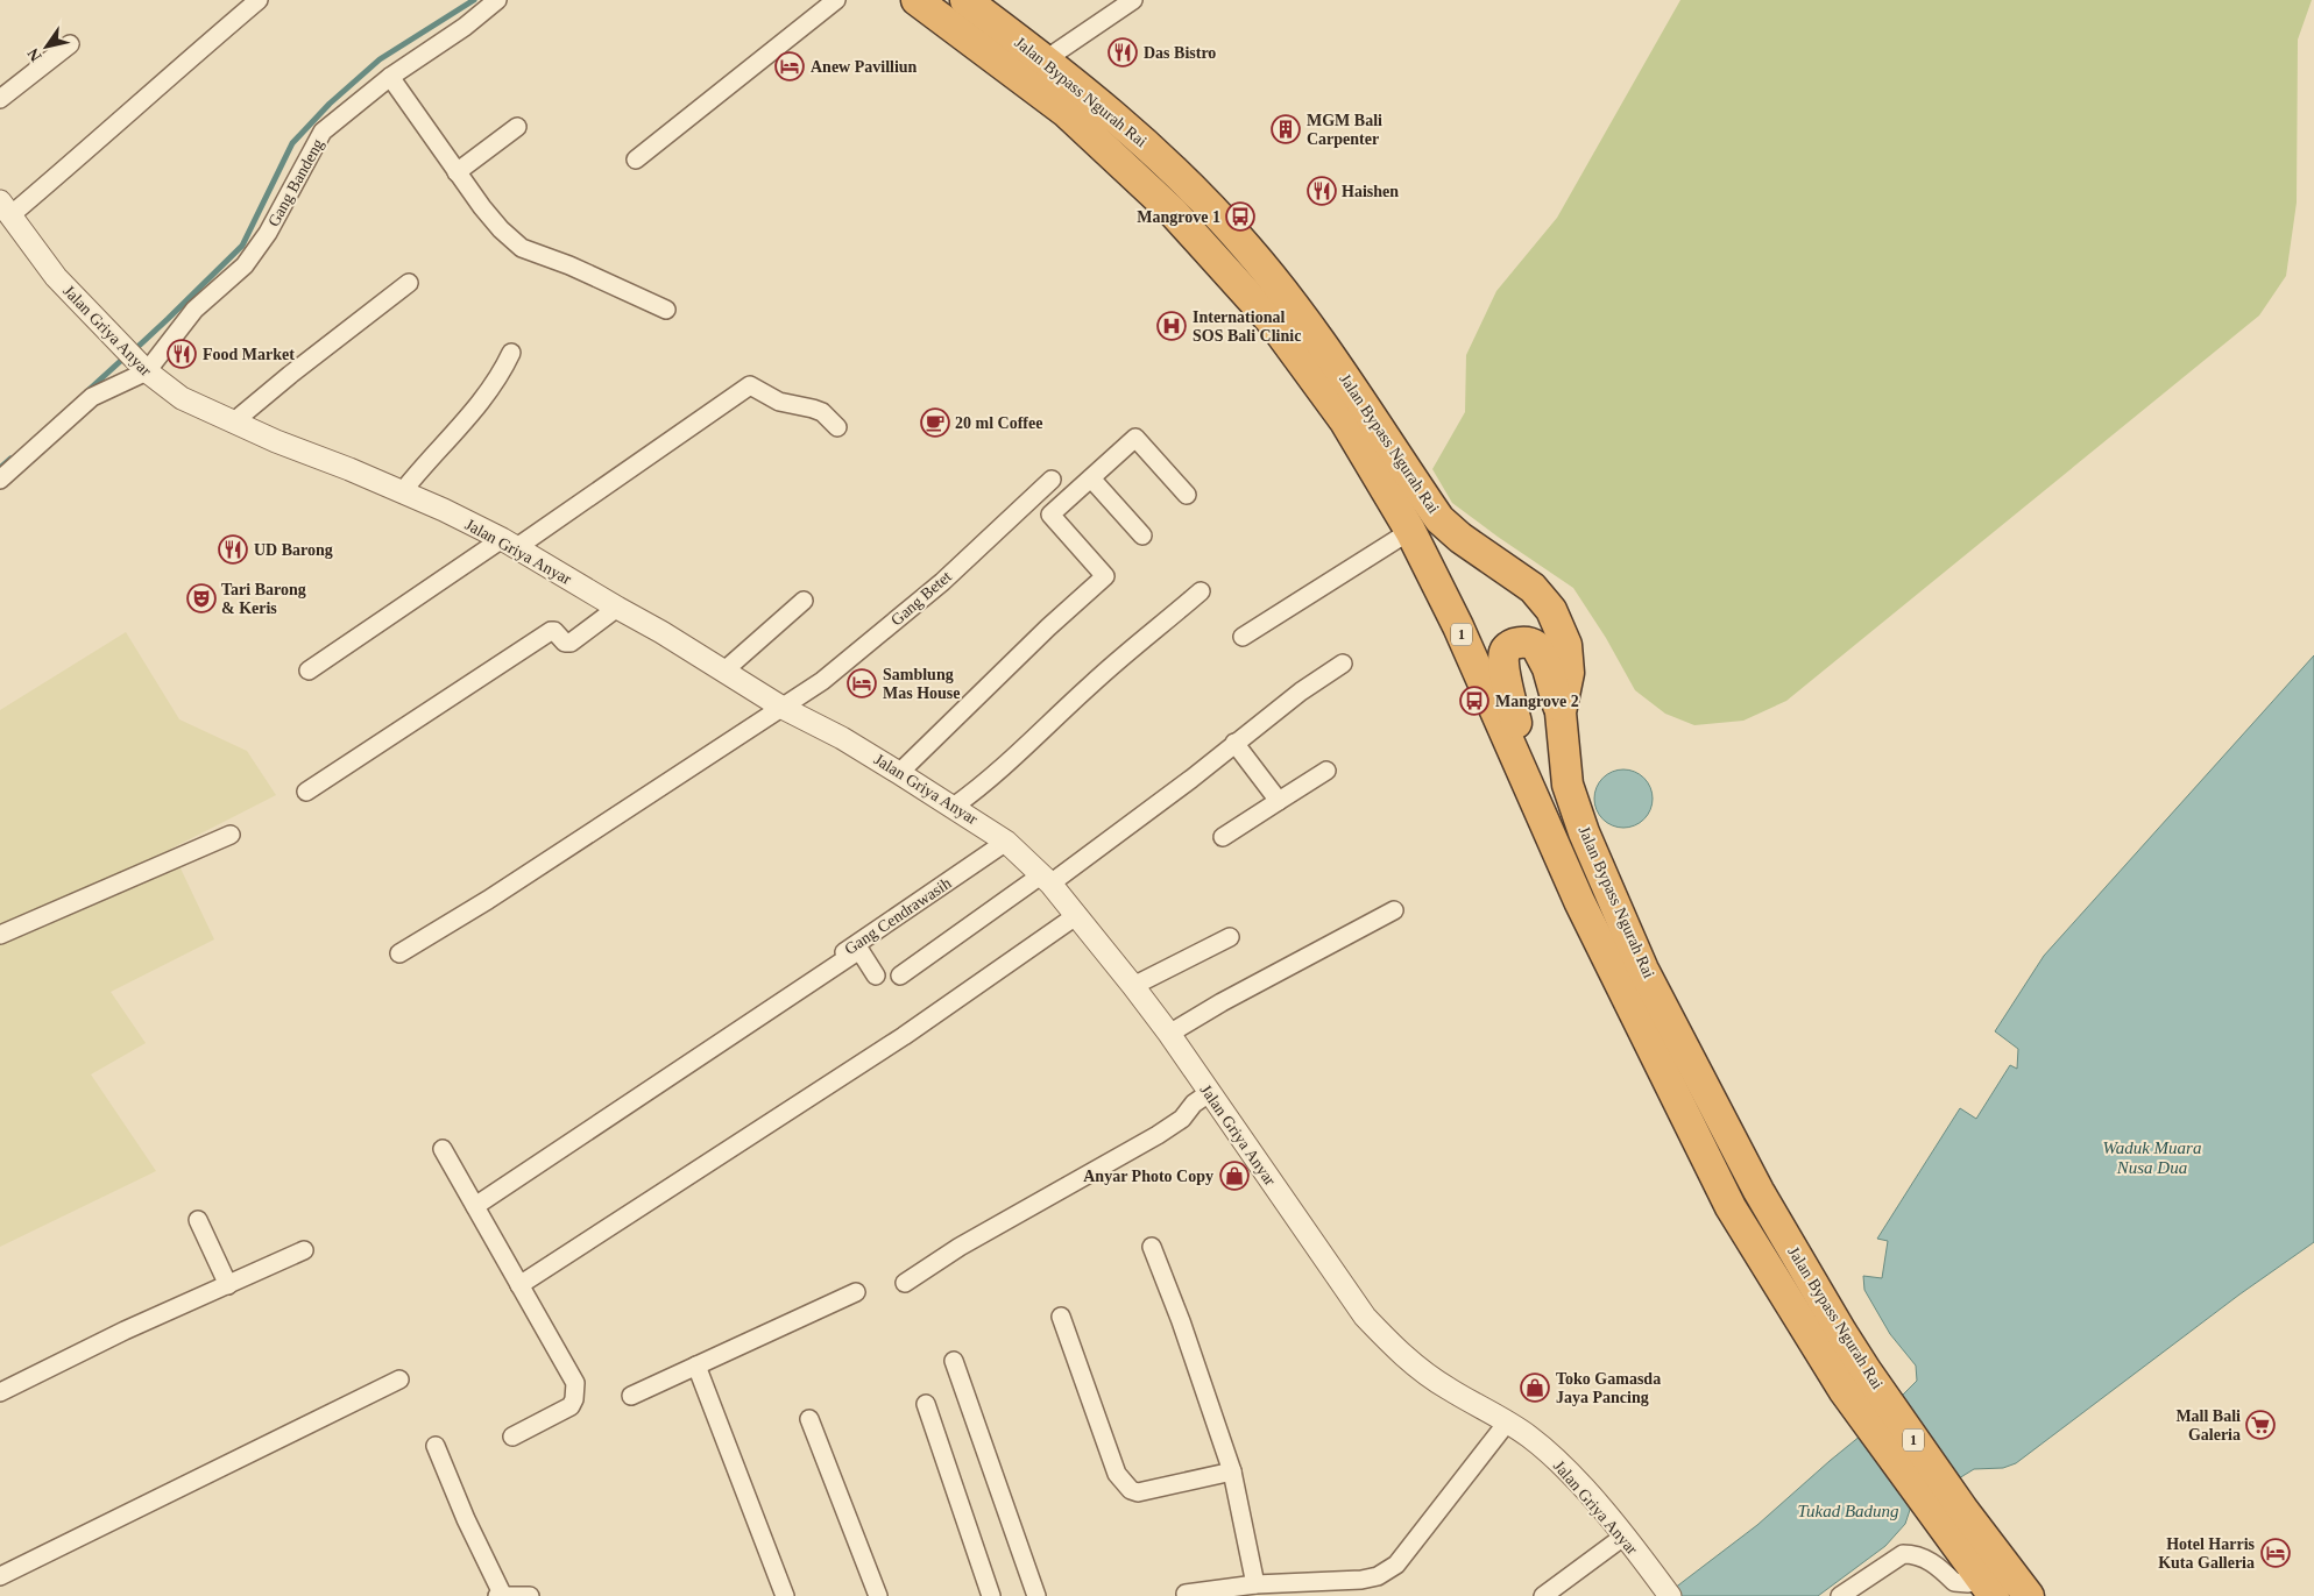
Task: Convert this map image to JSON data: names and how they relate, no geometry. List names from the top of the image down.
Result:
{
  "streets": {
    "highway": ["Jalan Bypass Ngurah Rai", "1"],
    "street": [
      "Gang Bandeng",
      "Jalan Griya Anyar",
      "Gang Betet",
      "Gang Cendrawasih"
    ]
  },
  "crossings": [
    ["Gang Bandeng", "Jalan Griya Anyar"],
    ["Jalan Griya Anyar", "Gang Betet"],
    ["Jalan Griya Anyar", "Gang Cendrawasih"]
  ],
  "water": ["Waduk Muara Nusa Dua", "Tukad Badung"],
  "places": {
    "restaurant": [
      "Das Bistro",
      "Haishen",
      "Food Market",
      "UD Barong"
    ],
    "hotel": ["Anew Pavilliun", "Samblung Mas House", "Hotel Harris Kuta Galleria"],
    "building": ["MGM Bali Carpenter"],
    "bus stop": ["Mangrove 1", "Mangrove 2"],
    "hospital": ["International SOS Bali Clinic"],
    "cafe": ["20 ml Coffee"],
    "theatre": ["Tari Barong & Keris"],
    "shop": ["Anyar Photo Copy", "Toko Gamasda Jaya Pancing"],
    "supermarket": ["Mall Bali Galeria"]
  },
  "north": "bottom left"
}
